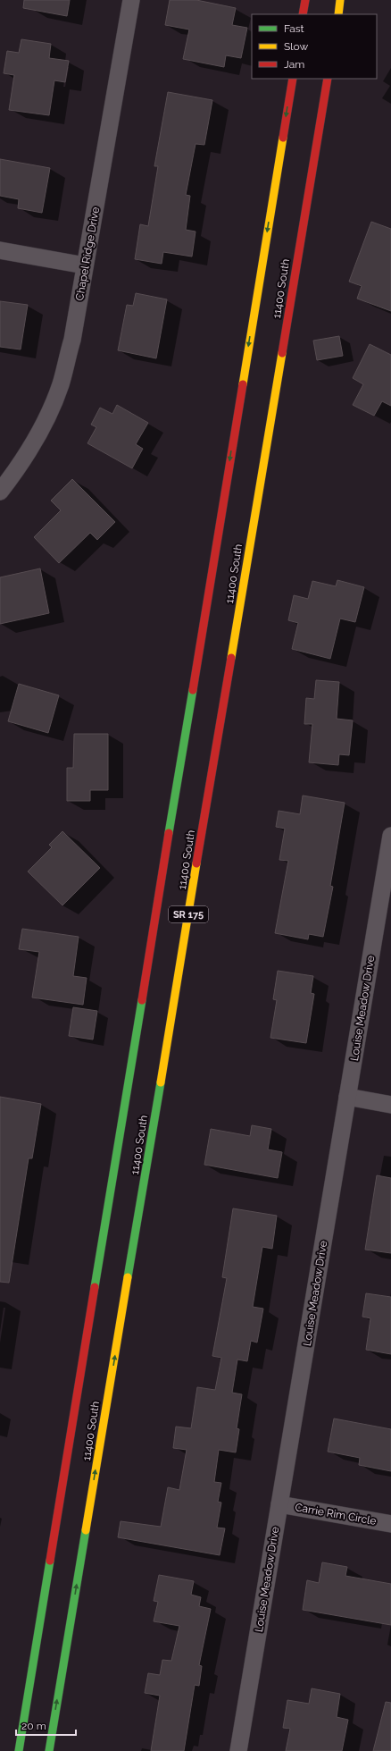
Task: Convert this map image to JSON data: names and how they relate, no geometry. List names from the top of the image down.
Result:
{
  "streets": {
    "main road": ["11400 South", "SR 175"],
    "street": ["Chapel Ridge Drive", "Louise Meadow Drive", "Carrie Rim Circle"]
  },
  "crossings": [
    ["Louise Meadow Drive", "Carrie Rim Circle"]
  ],
  "legend": ["Fast", "Slow", "Jam"],
  "scale_bar": "20 m"
}
